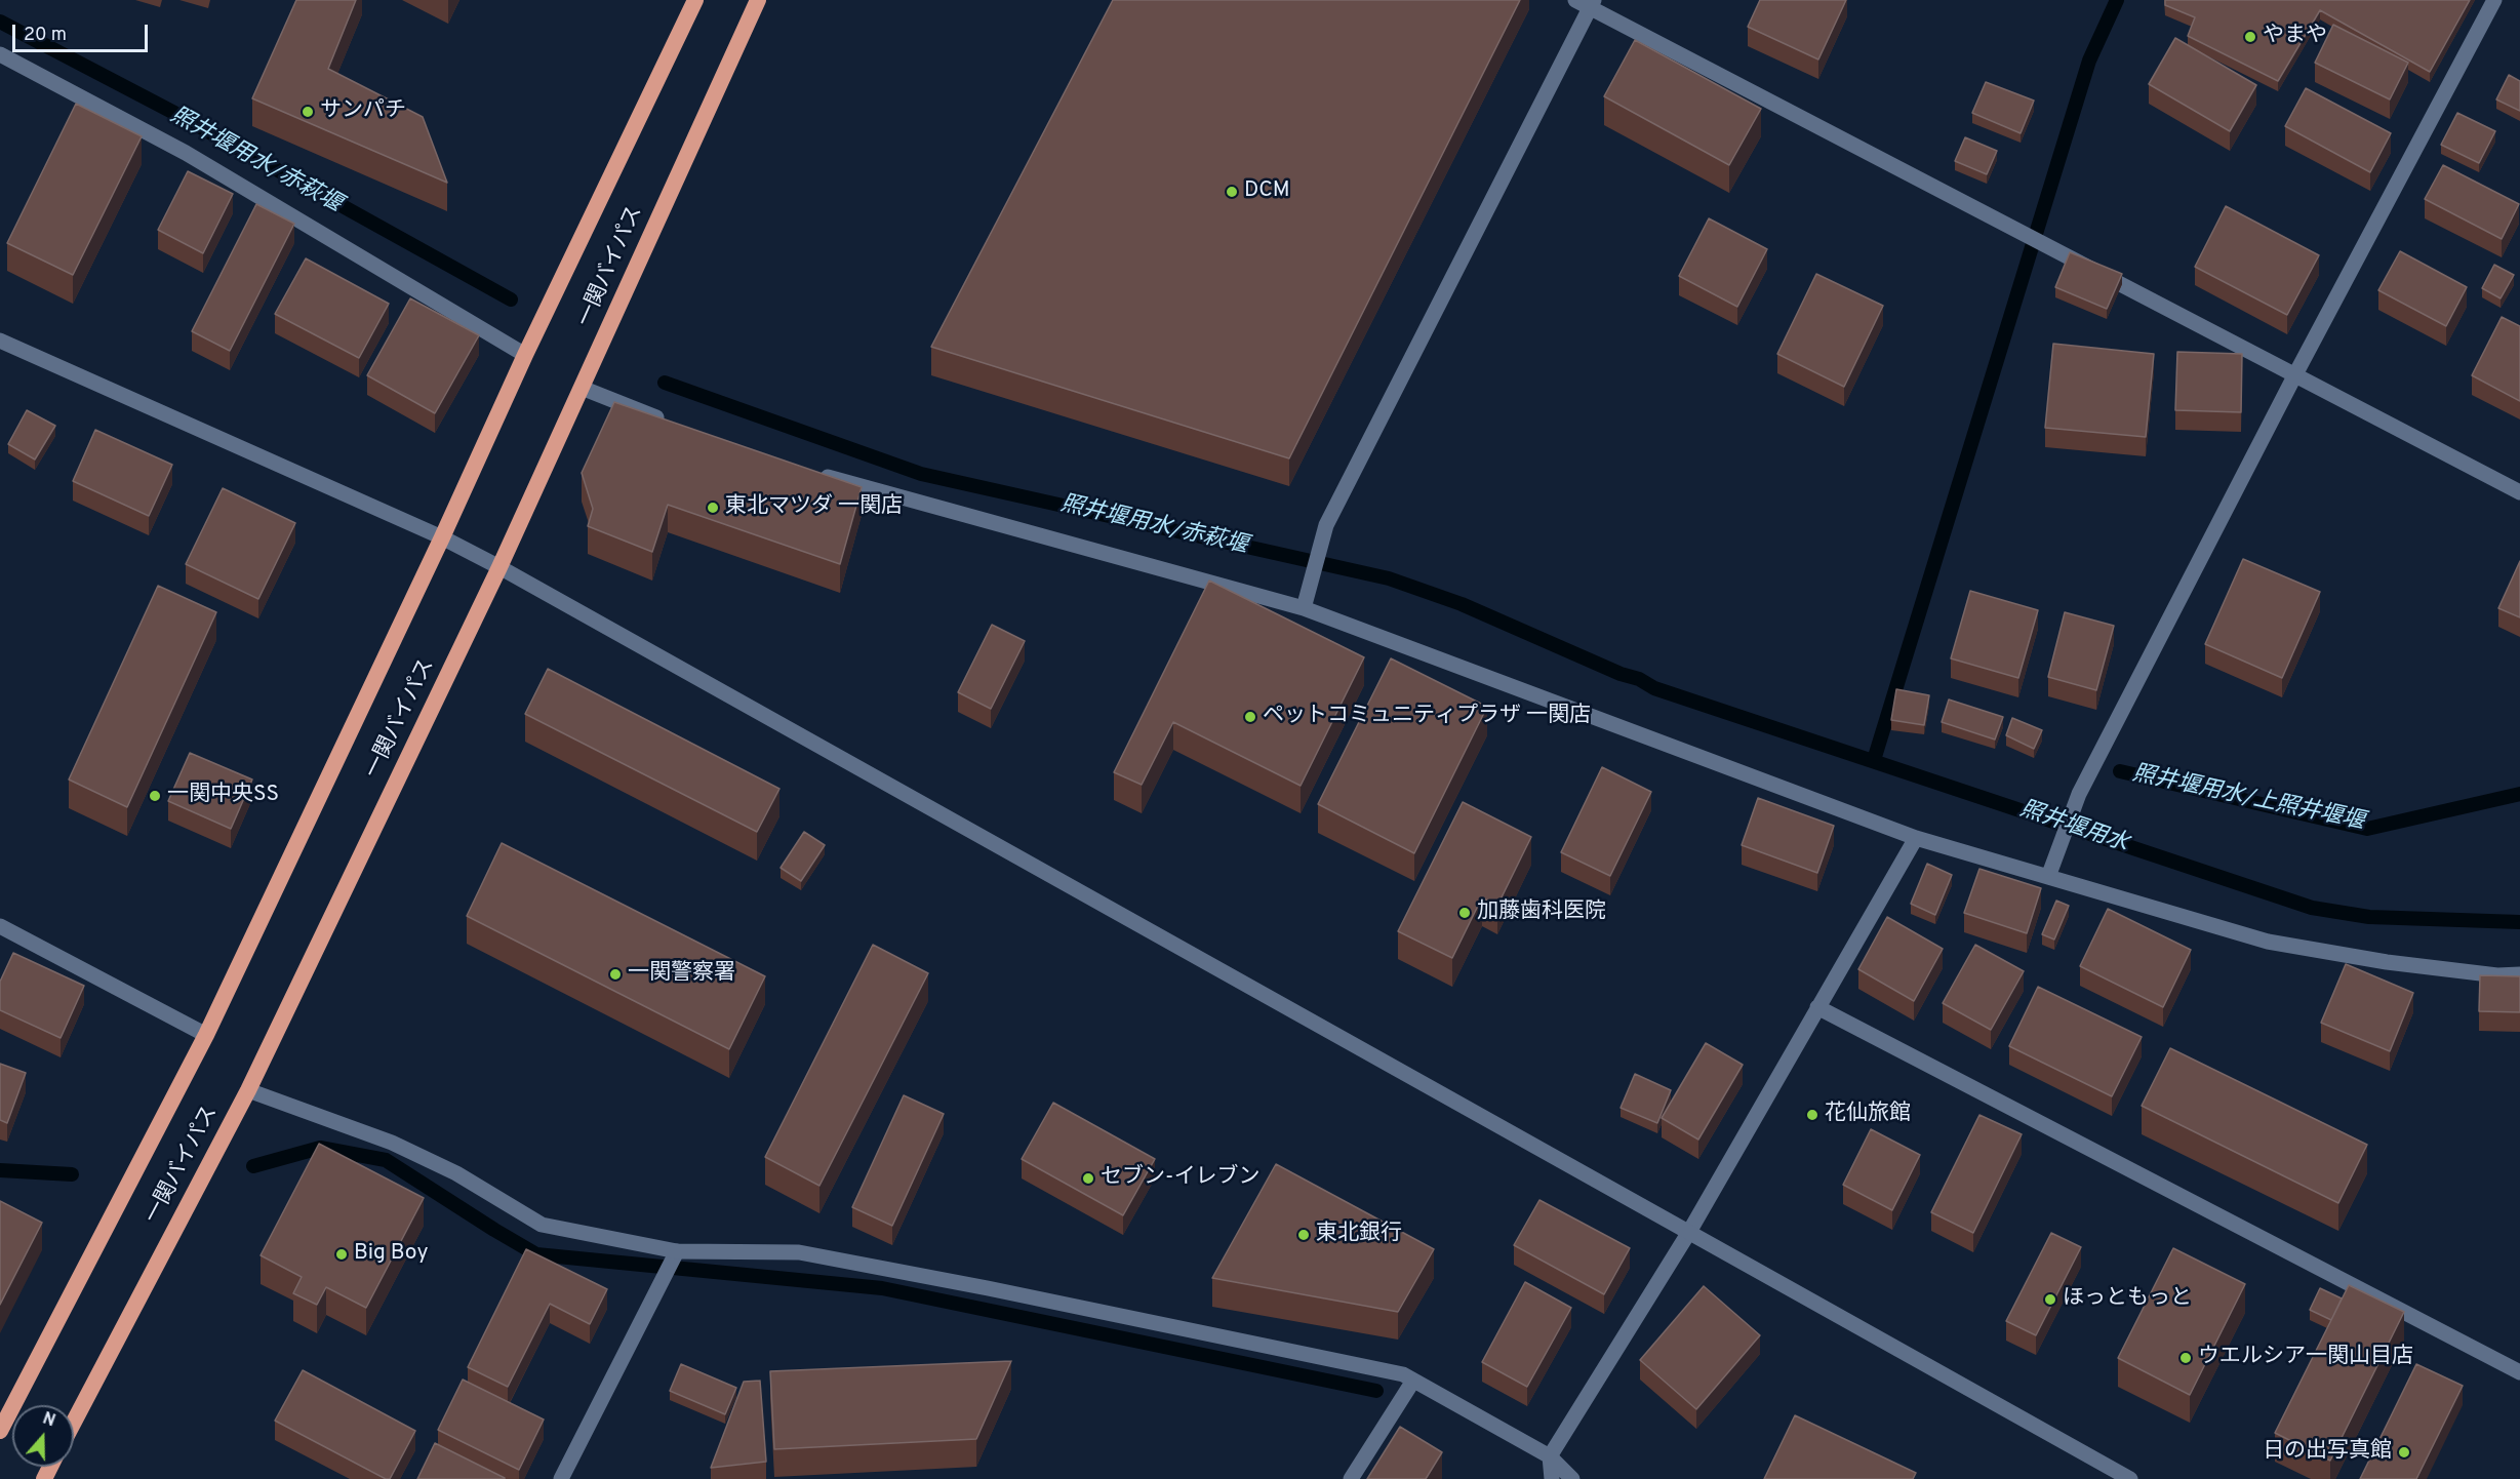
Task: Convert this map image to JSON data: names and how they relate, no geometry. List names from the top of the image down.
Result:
{
  "streets": {
    "highway": ["一関バイパス"]
  },
  "water": ["照井堰用水/赤萩堰", "照井堰用水/上照井堰堰", "照井堰用水"],
  "places": [
    "やまや",
    "サンパチ",
    "DCM",
    "東北マツダ 一関店",
    "ペットコミュニティプラザ 一関店",
    "一関中央SS",
    "加藤歯科医院",
    "一関警察署",
    "花仙旅館",
    "セブン-イレブン",
    "東北銀行",
    "Big Boy",
    "ほっともっと",
    "ウエルシア一関山目店",
    "日の出写真館"
  ],
  "scale_bar": "20 m",
  "north": "top"
}
